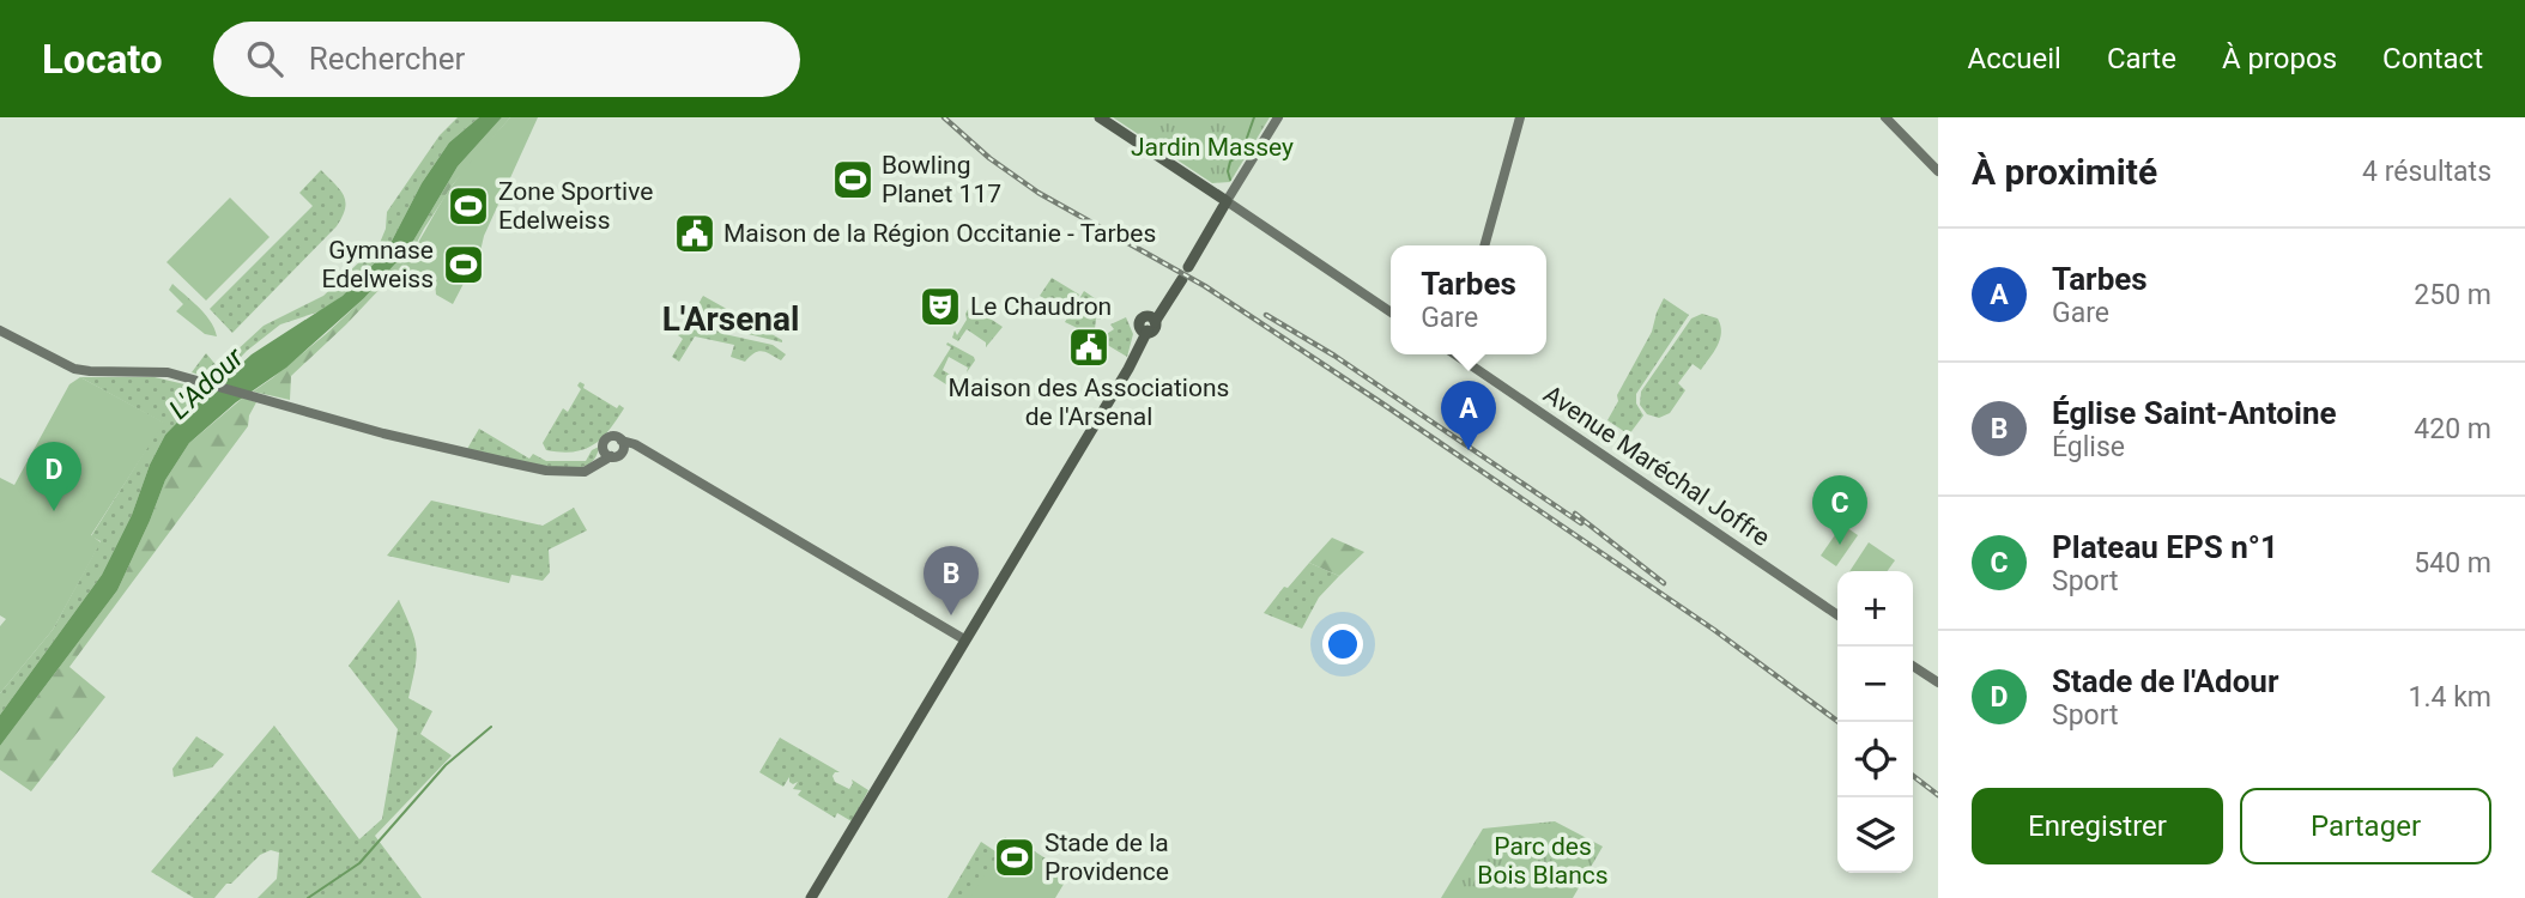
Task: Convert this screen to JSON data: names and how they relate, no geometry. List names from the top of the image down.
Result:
{
  "streets": {
    "street": ["Avenue Maréchal Joffre"]
  },
  "districts": ["L'Arsenal"],
  "water": ["L'Adour"],
  "parks": ["Jardin Massey", "Parc des Bois Blancs"],
  "places": {
    "sports": [
      "Bowling Planet 117",
      "Zone Sportive Edelweiss",
      "Gymnase Edelweiss",
      "Stade de la Providence"
    ],
    "public building": ["Maison de la Région Occitanie - Tarbes", "Maison des Associations de l'Arsenal"],
    "theatre": ["Le Chaudron"]
  },
  "page": {
    "header": "Locato",
    "search": "Rechercher",
    "nav": [
      "Accueil",
      "Carte",
      "À propos",
      "Contact"
    ],
    "heading": ["À proximité", "4 résultats"],
    "list": [
      {
        "mark": "A",
        "name": "Tarbes",
        "note": "Gare",
        "value": "250 m"
      },
      {
        "mark": "B",
        "name": "Église Saint-Antoine",
        "note": "Église",
        "value": "420 m"
      },
      {
        "mark": "C",
        "name": "Plateau EPS n°1",
        "note": "Sport",
        "value": "540 m"
      },
      {
        "mark": "D",
        "name": "Stade de l'Adour",
        "note": "Sport",
        "value": "1.4 km"
      }
    ],
    "popup": ["Tarbes", "Gare"],
    "pins": [
      "A",
      "D",
      "C",
      "B"
    ],
    "map_buttons": ["+", "−"],
    "buttons": ["Enregistrer", "Partager"]
  }
}
